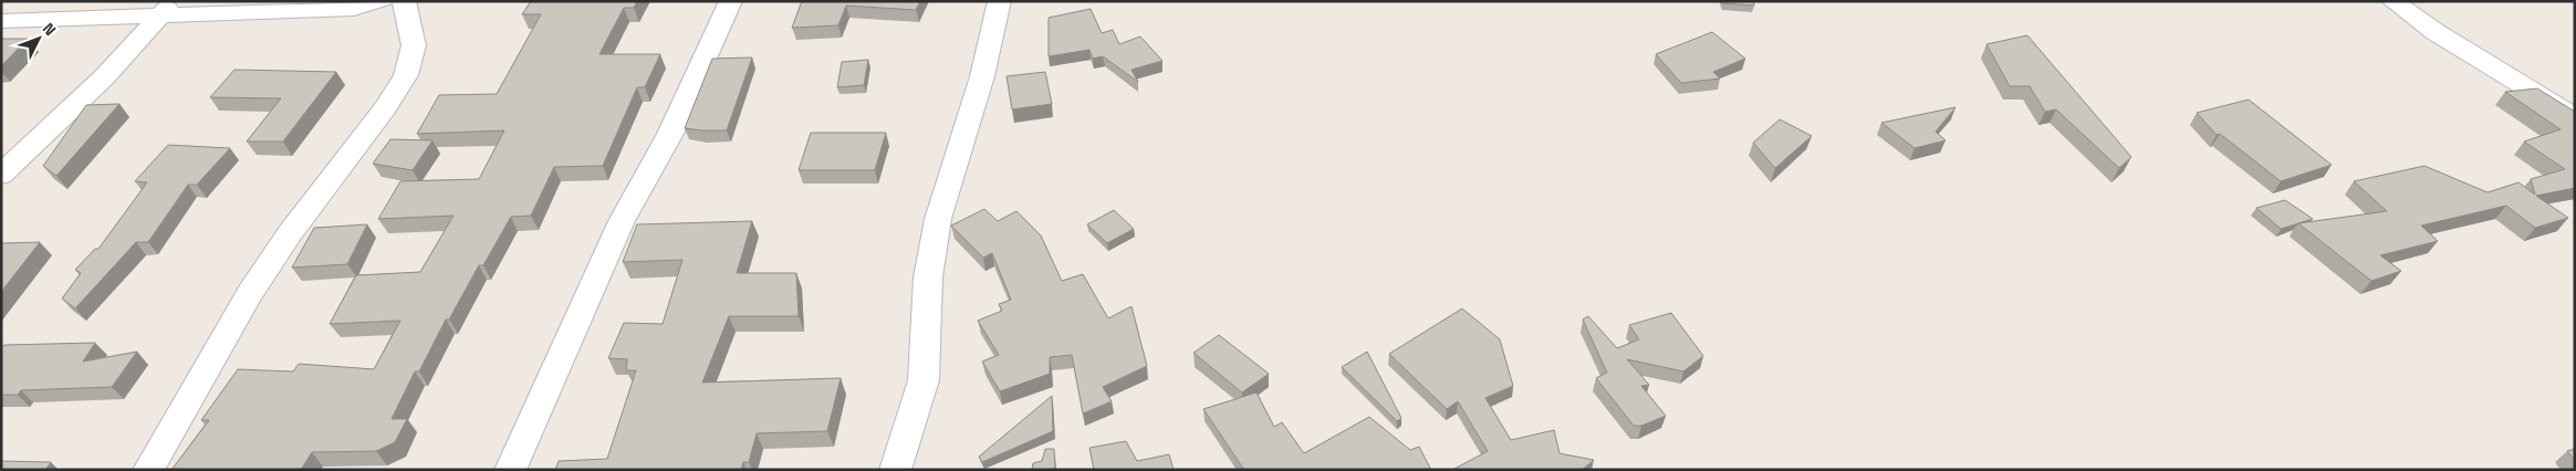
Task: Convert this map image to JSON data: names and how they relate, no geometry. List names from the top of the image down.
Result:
{
  "north": "top right"
}
